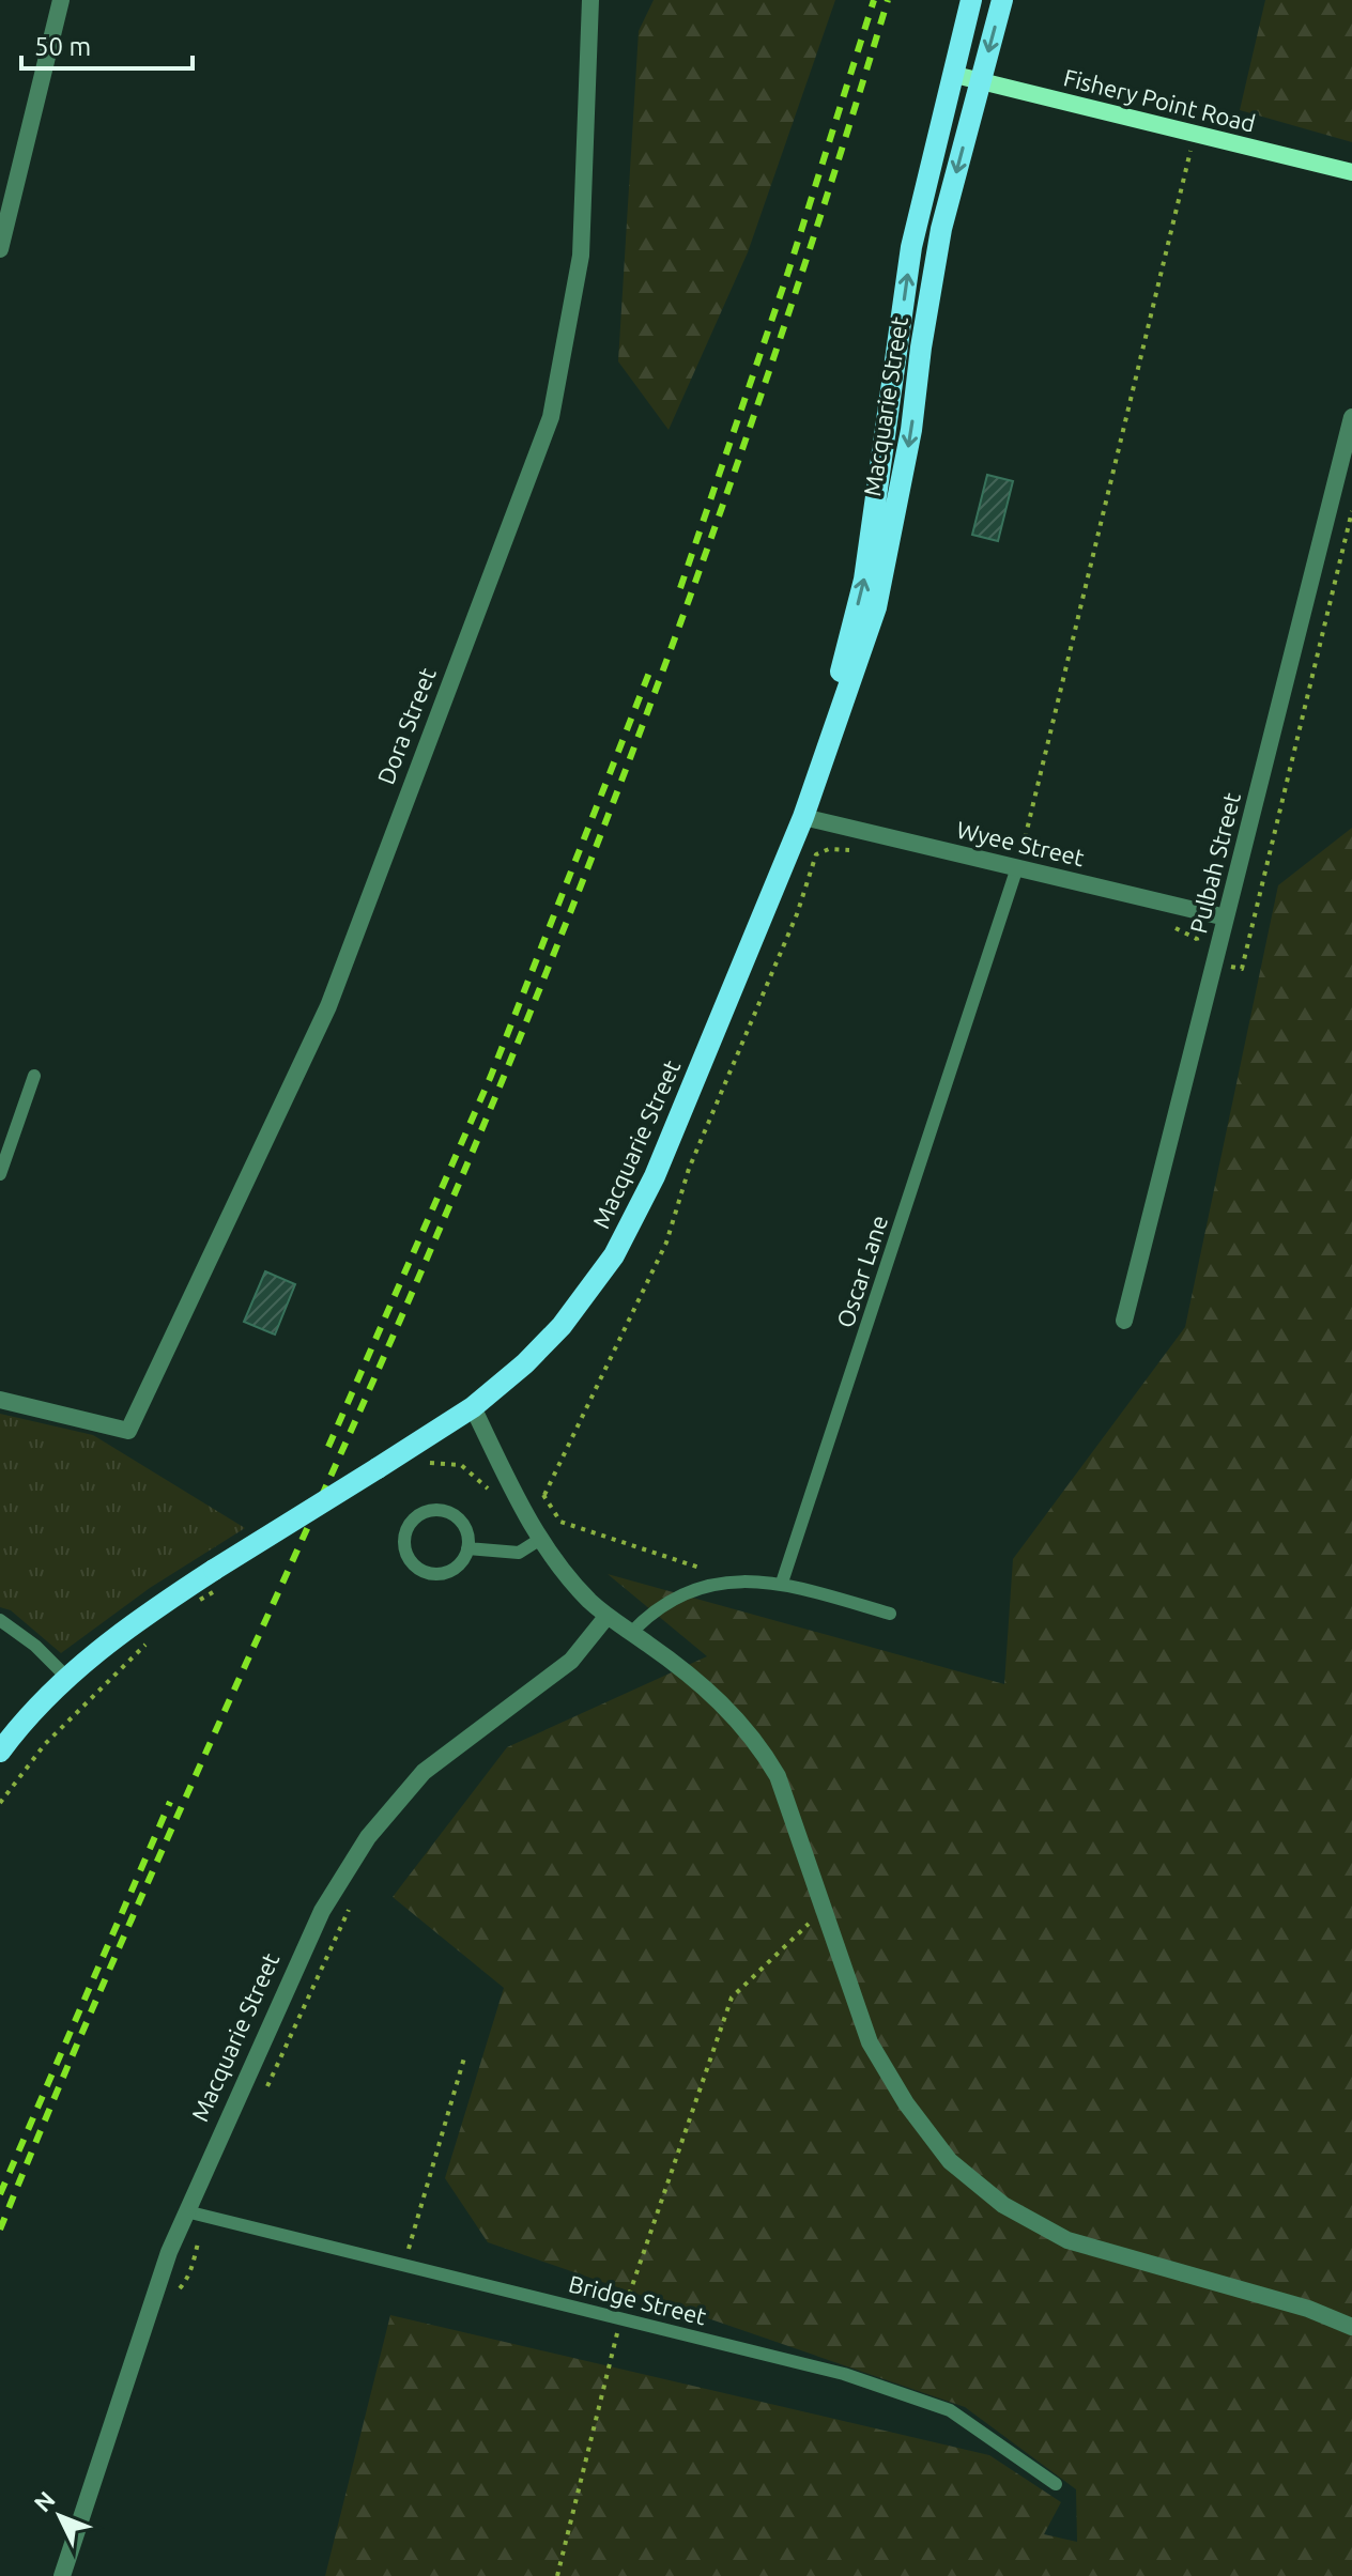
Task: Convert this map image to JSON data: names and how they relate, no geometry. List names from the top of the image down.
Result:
{
  "streets": {
    "main road": ["Fishery Point Road", "Macquarie Street"],
    "street": ["Dora Street", "Wyee Street", "Pulbah Street"],
    "lane": ["Oscar Lane", "Bridge Street"]
  },
  "crossings": [
    ["Fishery Point Road", "Macquarie Street"],
    ["Macquarie Street", "Wyee Street"],
    ["Macquarie Street", "Bridge Street"],
    ["Wyee Street", "Pulbah Street"],
    ["Wyee Street", "Oscar Lane"]
  ],
  "scale_bar": "50 m",
  "north": "top left"
}
